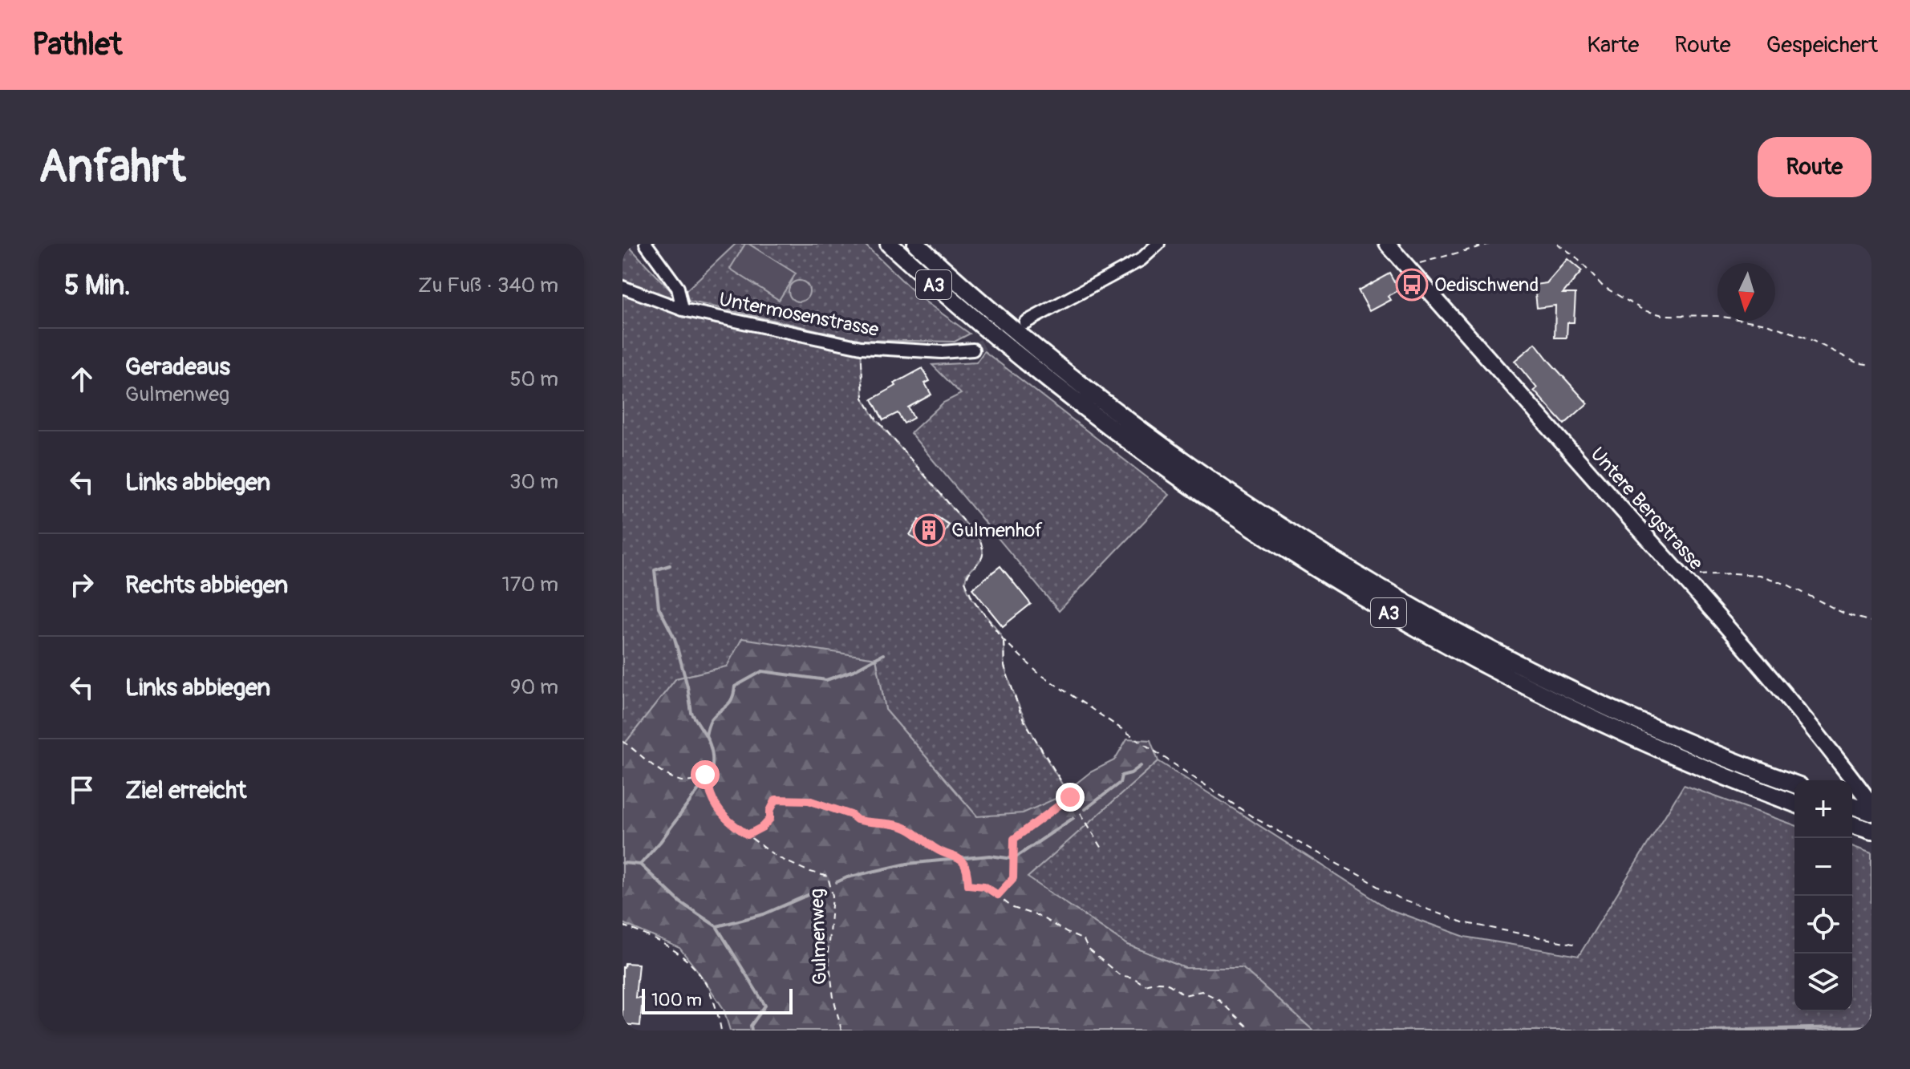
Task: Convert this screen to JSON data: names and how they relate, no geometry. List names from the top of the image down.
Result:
{
  "streets": {
    "highway": ["A3"],
    "main road": ["Untere Bergstrasse"],
    "street": ["Untermosenstrasse"],
    "path": ["Gulmenweg"]
  },
  "places": {
    "bus stop": ["Oedischwend"],
    "building": ["Gulmenhof"]
  },
  "scale_bar": "100 m",
  "north": "bottom",
  "page": {
    "header": "Pathlet",
    "nav": ["Karte", "Route", "Gespeichert"],
    "buttons": "Route",
    "title": "Anfahrt",
    "heading": ["5 Min.", "Zu Fuß · 340 m"],
    "list": [
      ["Geradeaus", "Gulmenweg", "50 m"],
      ["Links abbiegen", "30 m"],
      ["Rechts abbiegen", "170 m"],
      ["Links abbiegen", "90 m"],
      "Ziel erreicht"
    ],
    "map_buttons": ["+", "−"],
    "scale": "100 m"
  }
}
